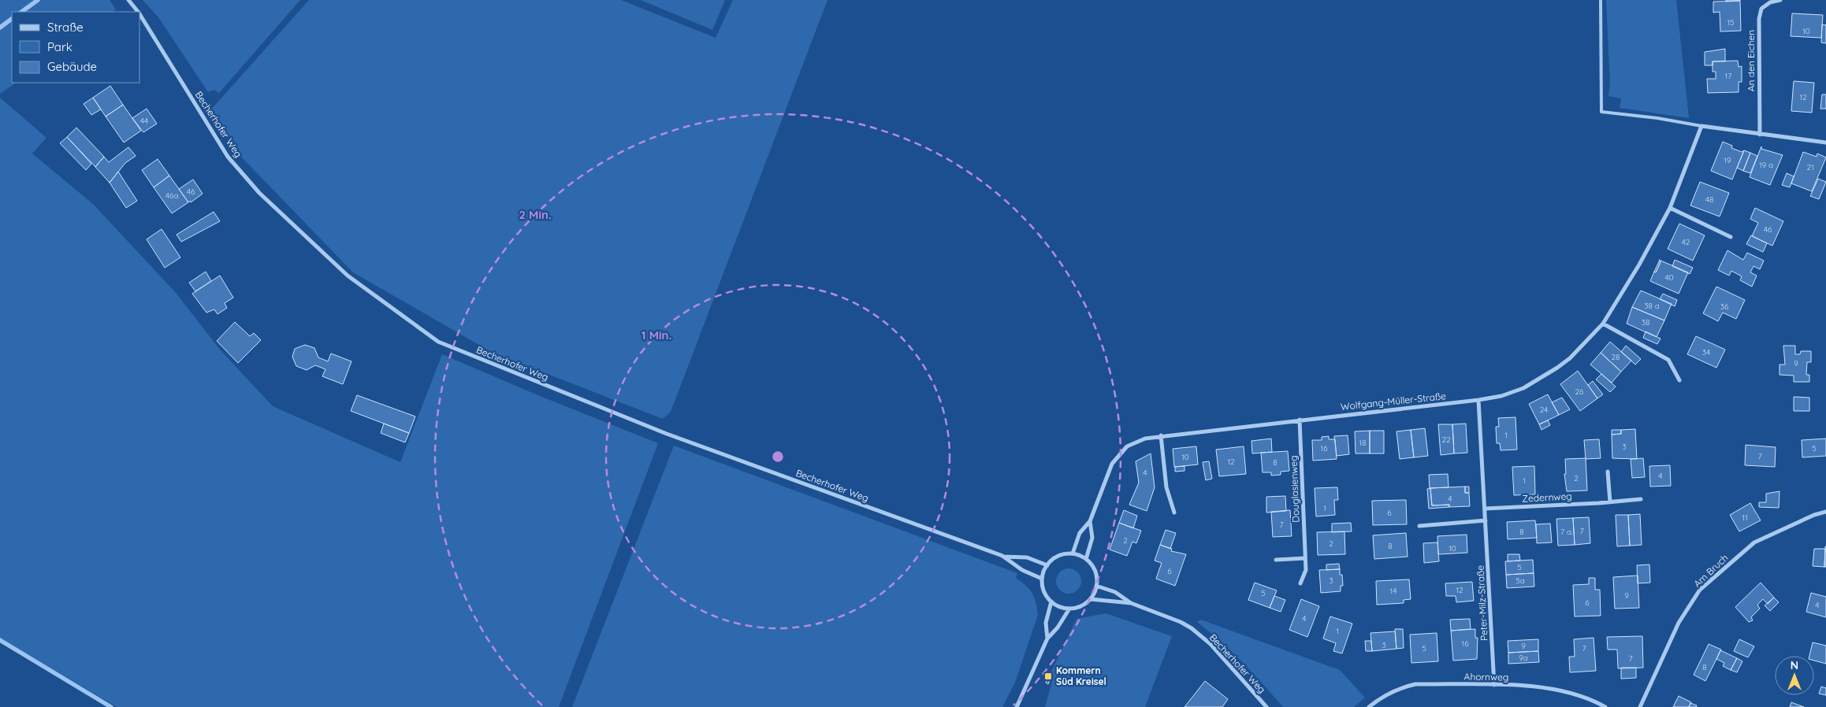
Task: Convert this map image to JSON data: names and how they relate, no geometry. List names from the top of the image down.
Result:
{
  "streets": {
    "street": [
      "An den Eichen",
      "Becherhofer Weg",
      "Wolfgang-Müller-Straße",
      "Douglasienweg",
      "Zedernweg",
      "Am Bruch",
      "Peter-Milz-Straße",
      "Ahornweg"
    ]
  },
  "crossings": [
    ["Becherhofer Weg", "Wolfgang-Müller-Straße"],
    ["Wolfgang-Müller-Straße", "Douglasienweg"],
    ["Wolfgang-Müller-Straße", "Peter-Milz-Straße"],
    ["Zedernweg", "Peter-Milz-Straße"],
    ["Peter-Milz-Straße", "Ahornweg"]
  ],
  "places": {
    "transit": ["Kommern Süd Kreisel"]
  },
  "house_numbers": [
    "15",
    "10",
    "17",
    "12",
    "44",
    "19",
    "19 a",
    "21",
    "46",
    "46a",
    "48",
    "46",
    "42",
    "40",
    "38 a",
    "36",
    "38",
    "34",
    "28",
    "9",
    "26",
    "24",
    "1",
    "22",
    "18",
    "3",
    "16",
    "5",
    "7",
    "10",
    "12",
    "8",
    "4",
    "4",
    "2",
    "1",
    "4",
    "1",
    "6",
    "11",
    "7",
    "7",
    "8",
    "7 a",
    "2",
    "2",
    "8",
    "10",
    "5",
    "6",
    "3",
    "5a",
    "12",
    "14",
    "5",
    "9",
    "6",
    "4",
    "4",
    "1",
    "16",
    "3",
    "9",
    "5",
    "7",
    "9a",
    "7",
    "8"
  ],
  "legend": ["Straße", "Park", "Gebäude"],
  "north": "top",
  "rings": ["2 Min.", "1 Min."]
}
